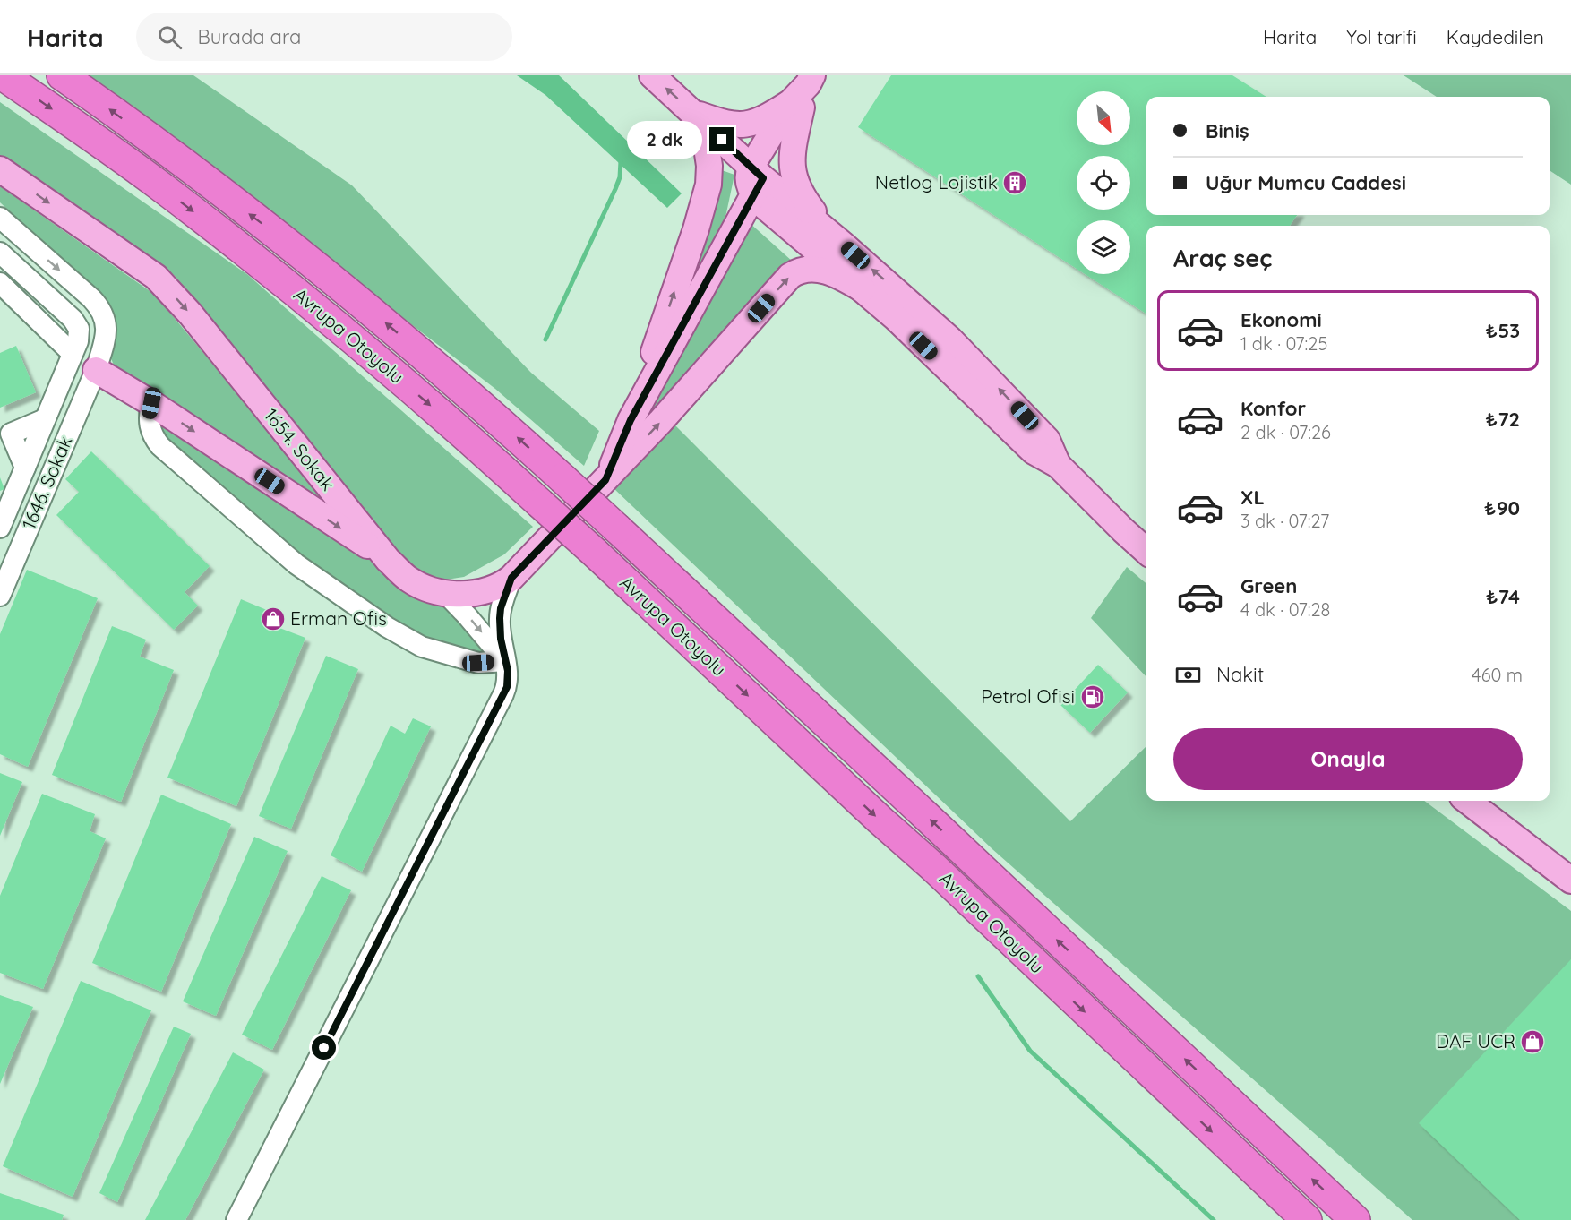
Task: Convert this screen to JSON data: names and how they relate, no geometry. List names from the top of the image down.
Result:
{
  "streets": {
    "highway": ["Avrupa Otoyolu"],
    "main road": ["1654. Sokak"],
    "street": ["1646. Sokak"]
  },
  "places": {
    "building": ["Netlog Lojistik"],
    "shop": ["Erman Ofis", "DAF UCR"],
    "fuel station": ["Petrol Ofisi"]
  },
  "north": "bottom right",
  "page": {
    "header": "Harita",
    "search": "Burada ara",
    "nav": ["Harita", "Yol tarifi", "Kaydedilen"],
    "banner": ["Biniş", "Uğur Mumcu Caddesi"],
    "bubble": "2 dk",
    "heading": "Araç seç",
    "list": [
      {
        "name": "Ekonomi",
        "note": "1 dk · 07:25",
        "value": "₺53"
      },
      {
        "name": "Konfor",
        "note": "2 dk · 07:26",
        "value": "₺72"
      },
      {
        "name": "XL",
        "note": "3 dk · 07:27",
        "value": "₺90"
      },
      {
        "name": "Green",
        "note": "4 dk · 07:28",
        "value": "₺74"
      }
    ],
    "pay": ["Nakit", "460 m"],
    "buttons": "Onayla"
  }
}
